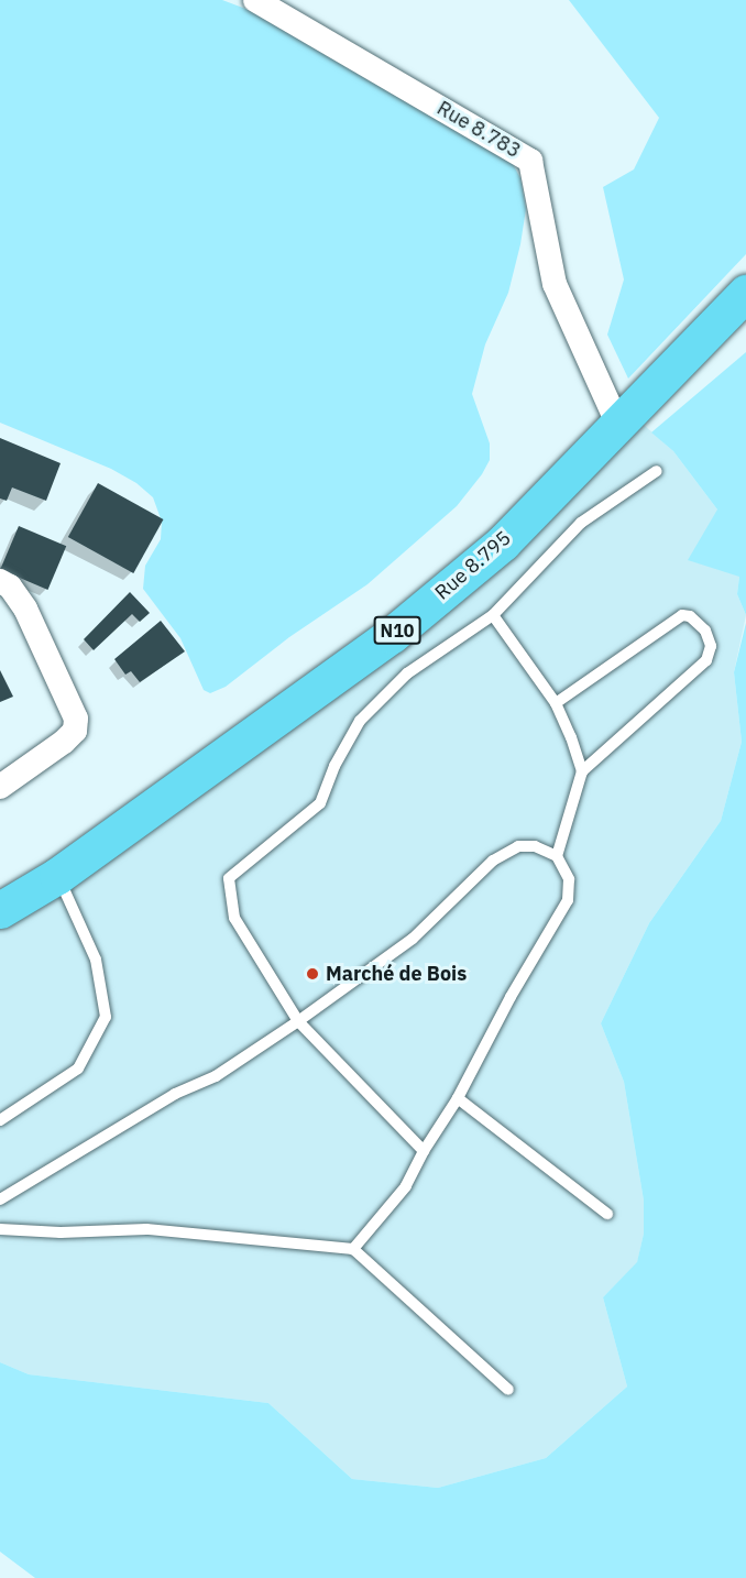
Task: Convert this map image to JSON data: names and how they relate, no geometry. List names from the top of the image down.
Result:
{
  "streets": {
    "highway": ["Rue 8.795", "N10"],
    "street": ["Rue 8.783"]
  },
  "crossings": [
    ["Rue 8.783", "Rue 8.795"]
  ],
  "places": ["Marché de Bois"]
}
